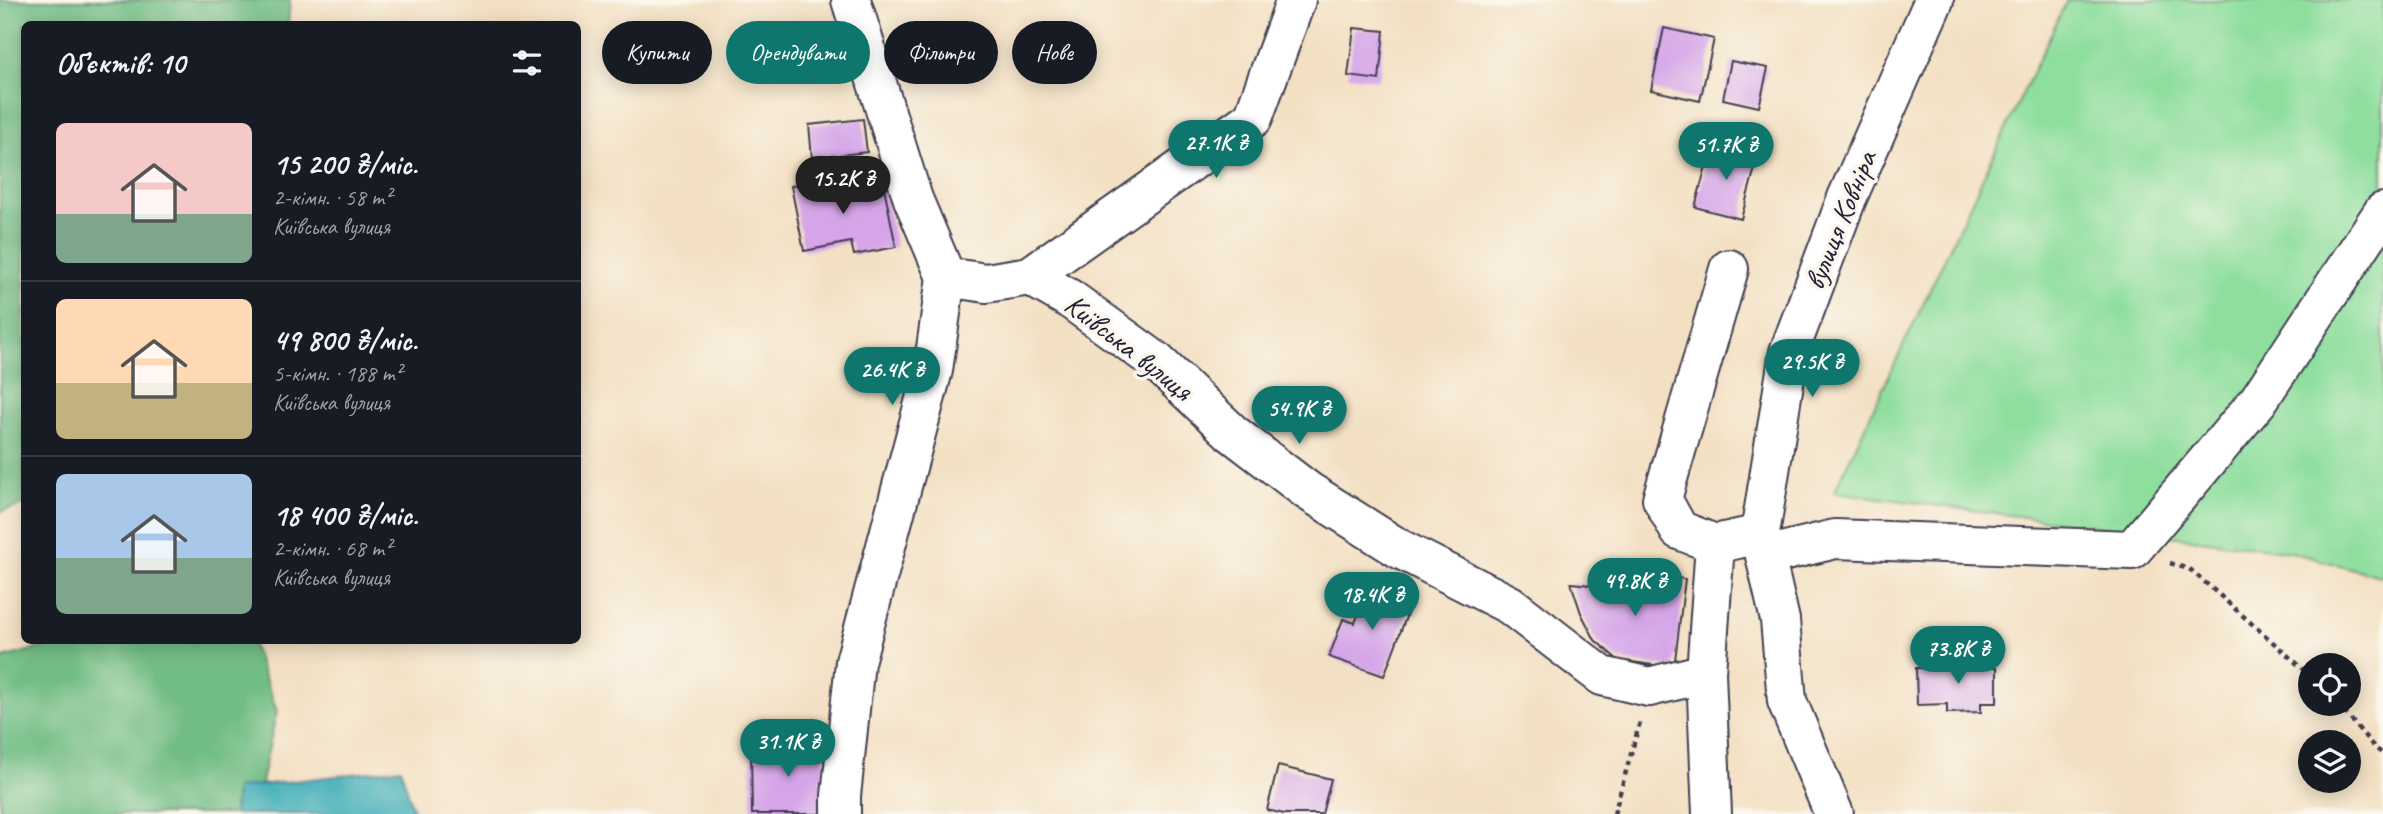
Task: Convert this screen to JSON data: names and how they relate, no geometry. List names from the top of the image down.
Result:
{
  "streets": {
    "street": ["вулиця Ковніра", "Київська вулиця"]
  },
  "page": {
    "chip": [
      "Купити",
      "Орендувати",
      "Фільтри",
      "Нове"
    ],
    "heading": "Об’єктів: 10",
    "list": [
      {
        "name": "15 200 ₴/міс.",
        "note": "2-кімн. · 58 m² · Київська вулиця"
      },
      {
        "name": "49 800 ₴/міс.",
        "note": "5-кімн. · 188 m² · Київська вулиця"
      },
      {
        "name": "18 400 ₴/міс.",
        "note": "2-кімн. · 68 m² · Київська вулиця"
      }
    ],
    "price": [
      "27.1K ₴",
      "51.7K ₴",
      "15.2K ₴",
      "29.5K ₴",
      "26.4K ₴",
      "54.9K ₴",
      "49.8K ₴",
      "18.4K ₴",
      "73.8K ₴",
      "31.1K ₴"
    ]
  }
}
